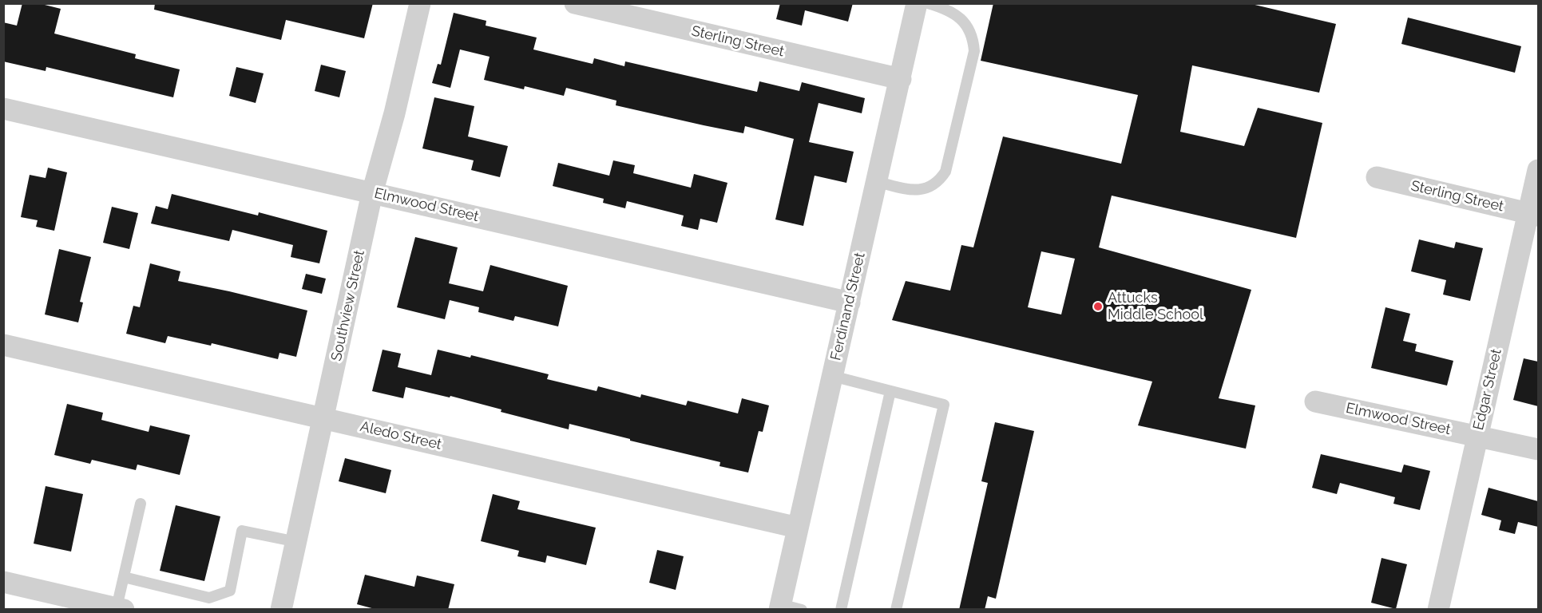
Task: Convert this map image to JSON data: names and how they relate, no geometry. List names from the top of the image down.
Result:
{
  "streets": {
    "street": [
      "Sterling Street",
      "Elmwood Street",
      "Southview Street",
      "Ferdinand Street",
      "Edgar Street",
      "Aledo Street"
    ]
  },
  "crossings": [
    ["Sterling Street", "Ferdinand Street"],
    ["Sterling Street", "Edgar Street"],
    ["Elmwood Street", "Southview Street"],
    ["Elmwood Street", "Ferdinand Street"],
    ["Elmwood Street", "Edgar Street"],
    ["Southview Street", "Aledo Street"],
    ["Ferdinand Street", "Aledo Street"]
  ],
  "places": ["Attucks Middle School"]
}
